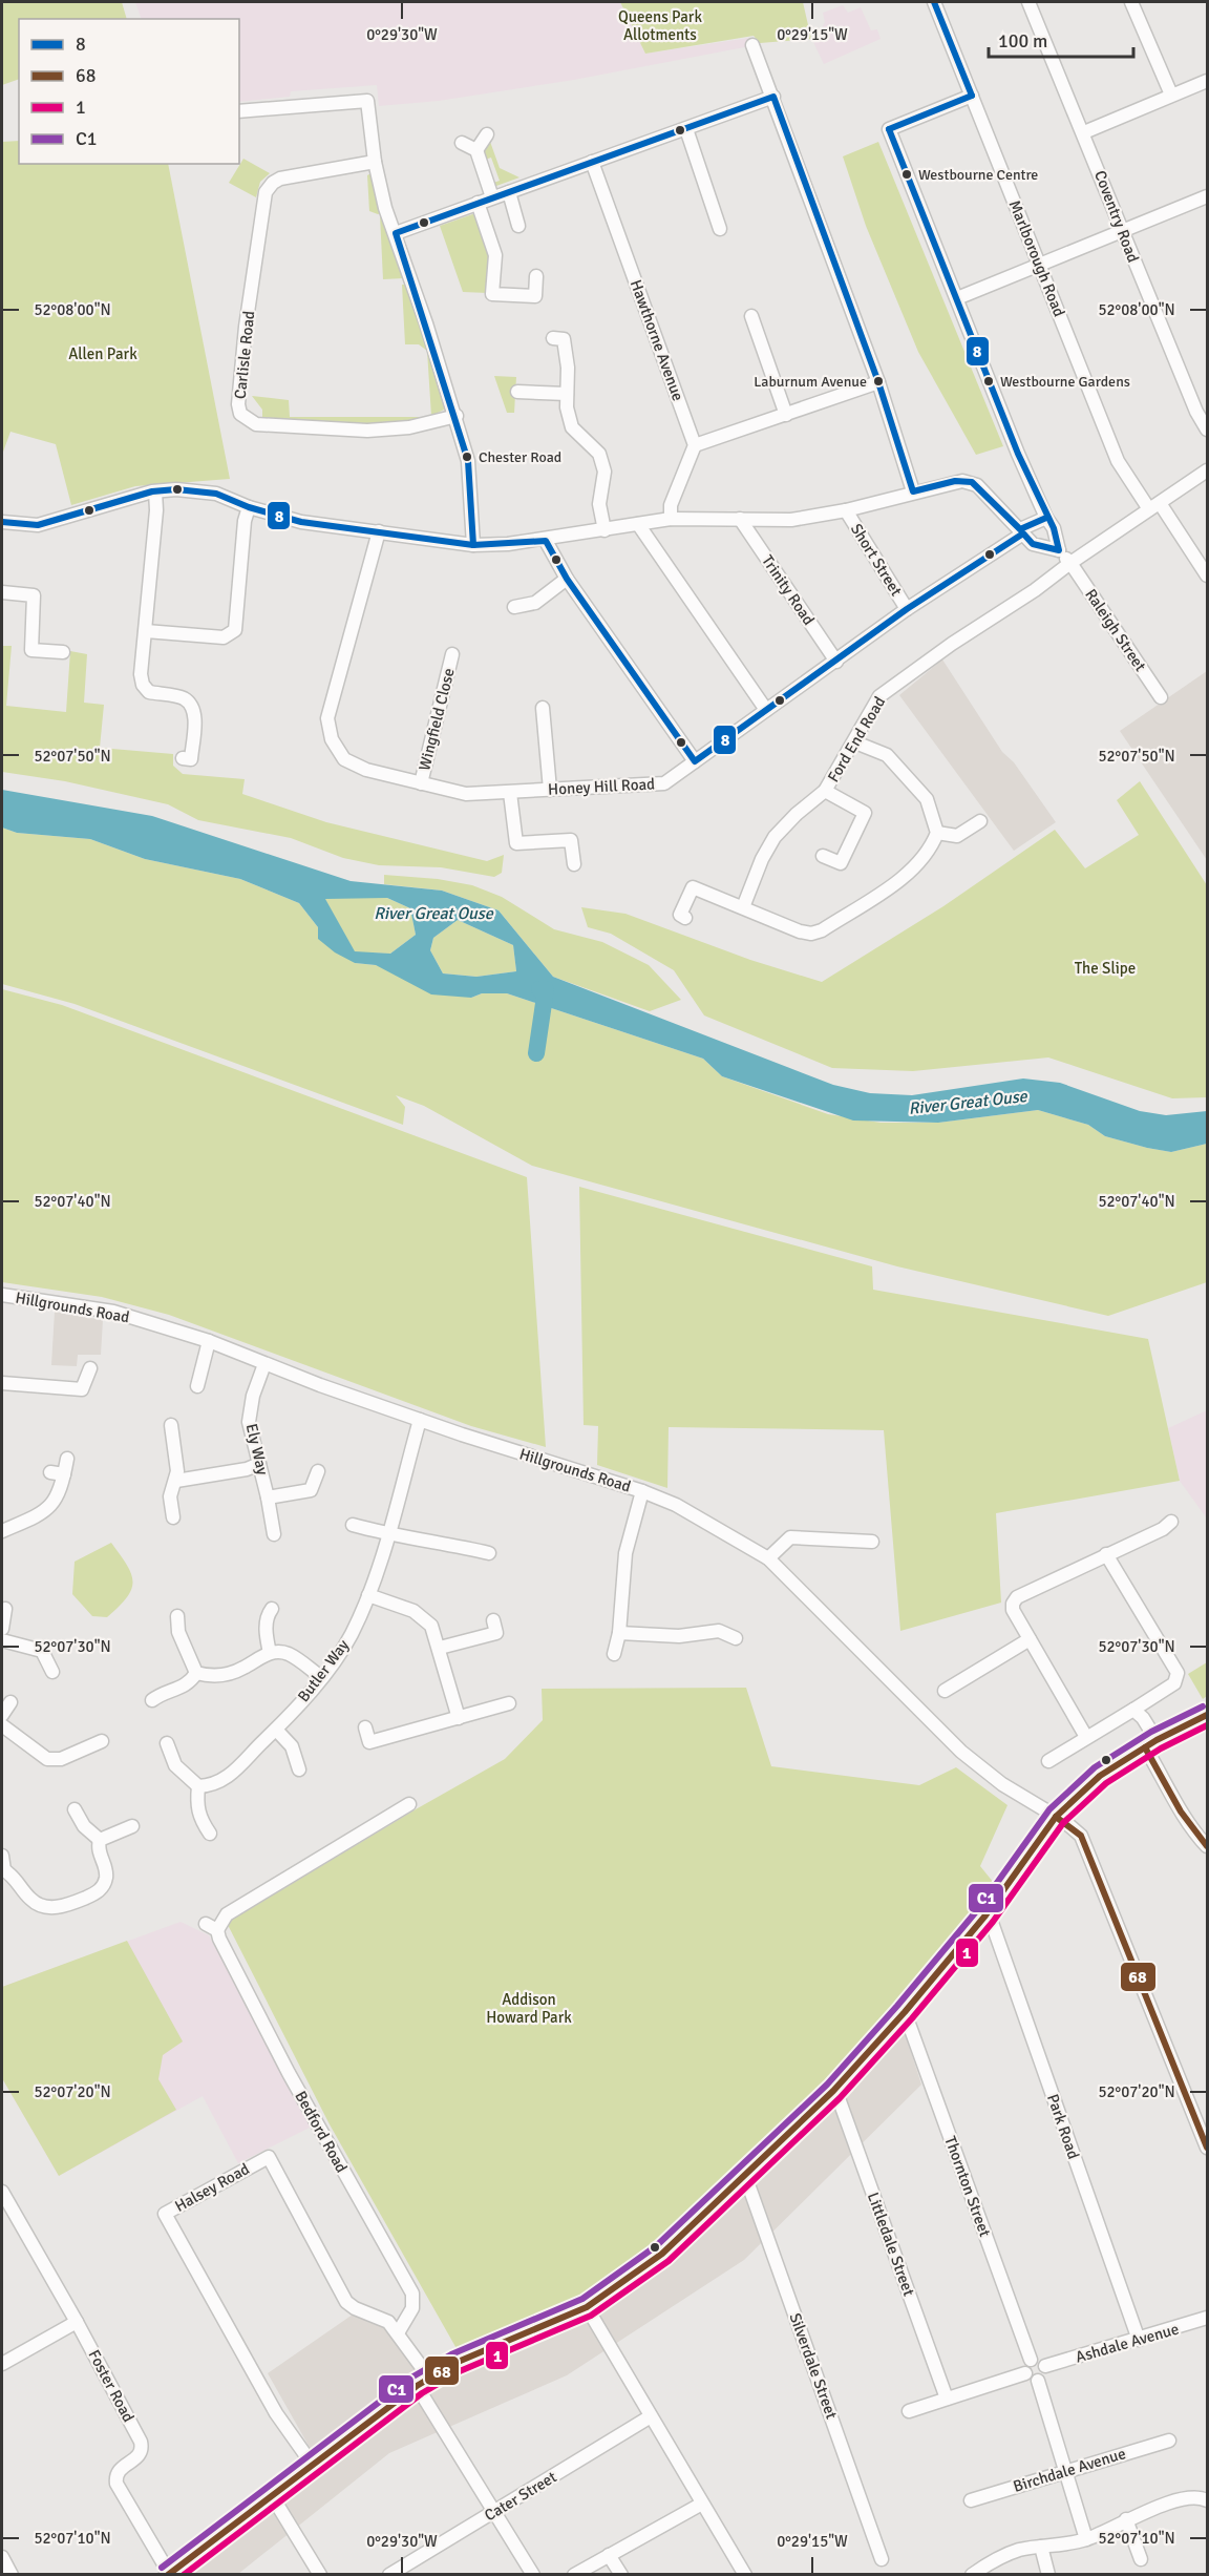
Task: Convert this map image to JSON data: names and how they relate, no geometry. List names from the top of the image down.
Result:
{
  "streets": {
    "street": [
      "Coventry Road",
      "Marlborough Road",
      "Hawthorne Avenue",
      "Carlisle Road",
      "Short Street",
      "Trinity Road",
      "Raleigh Street",
      "Wingfield Close",
      "Ford End Road",
      "Honey Hill Road",
      "Hillgrounds Road",
      "Ely Way",
      "Butler Way",
      "Park Road",
      "Bedford Road",
      "Thornton Street",
      "Halsey Road",
      "Littledale Street",
      "Ashdale Avenue",
      "Silverdale Street",
      "Foster Road",
      "Birchdale Avenue",
      "Cater Street"
    ]
  },
  "crossings": [
    ["Marlborough Road", "Ford End Road"],
    ["Short Street", "Honey Hill Road"],
    ["Trinity Road", "Honey Hill Road"],
    ["Raleigh Street", "Ford End Road"],
    ["Wingfield Close", "Honey Hill Road"],
    ["Hillgrounds Road", "Ely Way"],
    ["Hillgrounds Road", "Butler Way"],
    ["Park Road", "Ashdale Avenue"],
    ["Bedford Road", "Halsey Road"],
    ["Thornton Street", "Ashdale Avenue"],
    ["Halsey Road", "Cater Street"]
  ],
  "water": ["River Great Ouse"],
  "parks": [
    "Queens Park Allotments",
    "Allen Park",
    "The Slipe",
    "Addison Howard Park"
  ],
  "places": [
    "Westbourne Centre",
    "Laburnum Avenue",
    "Westbourne Gardens",
    "Chester Road"
  ],
  "lines": [
    "transit line 8",
    "transit line C1",
    "transit line 68",
    "transit line 1"
  ],
  "legend": [
    "8",
    "68",
    "1",
    "C1"
  ],
  "scale_bar": "100 m",
  "coordinates": [
    "0°29'30\"W",
    "0°29'15\"W",
    "52°08'00\"N",
    "52°07'50\"N",
    "52°07'40\"N",
    "52°07'30\"N",
    "52°07'20\"N",
    "52°07'10\"N"
  ]
}
